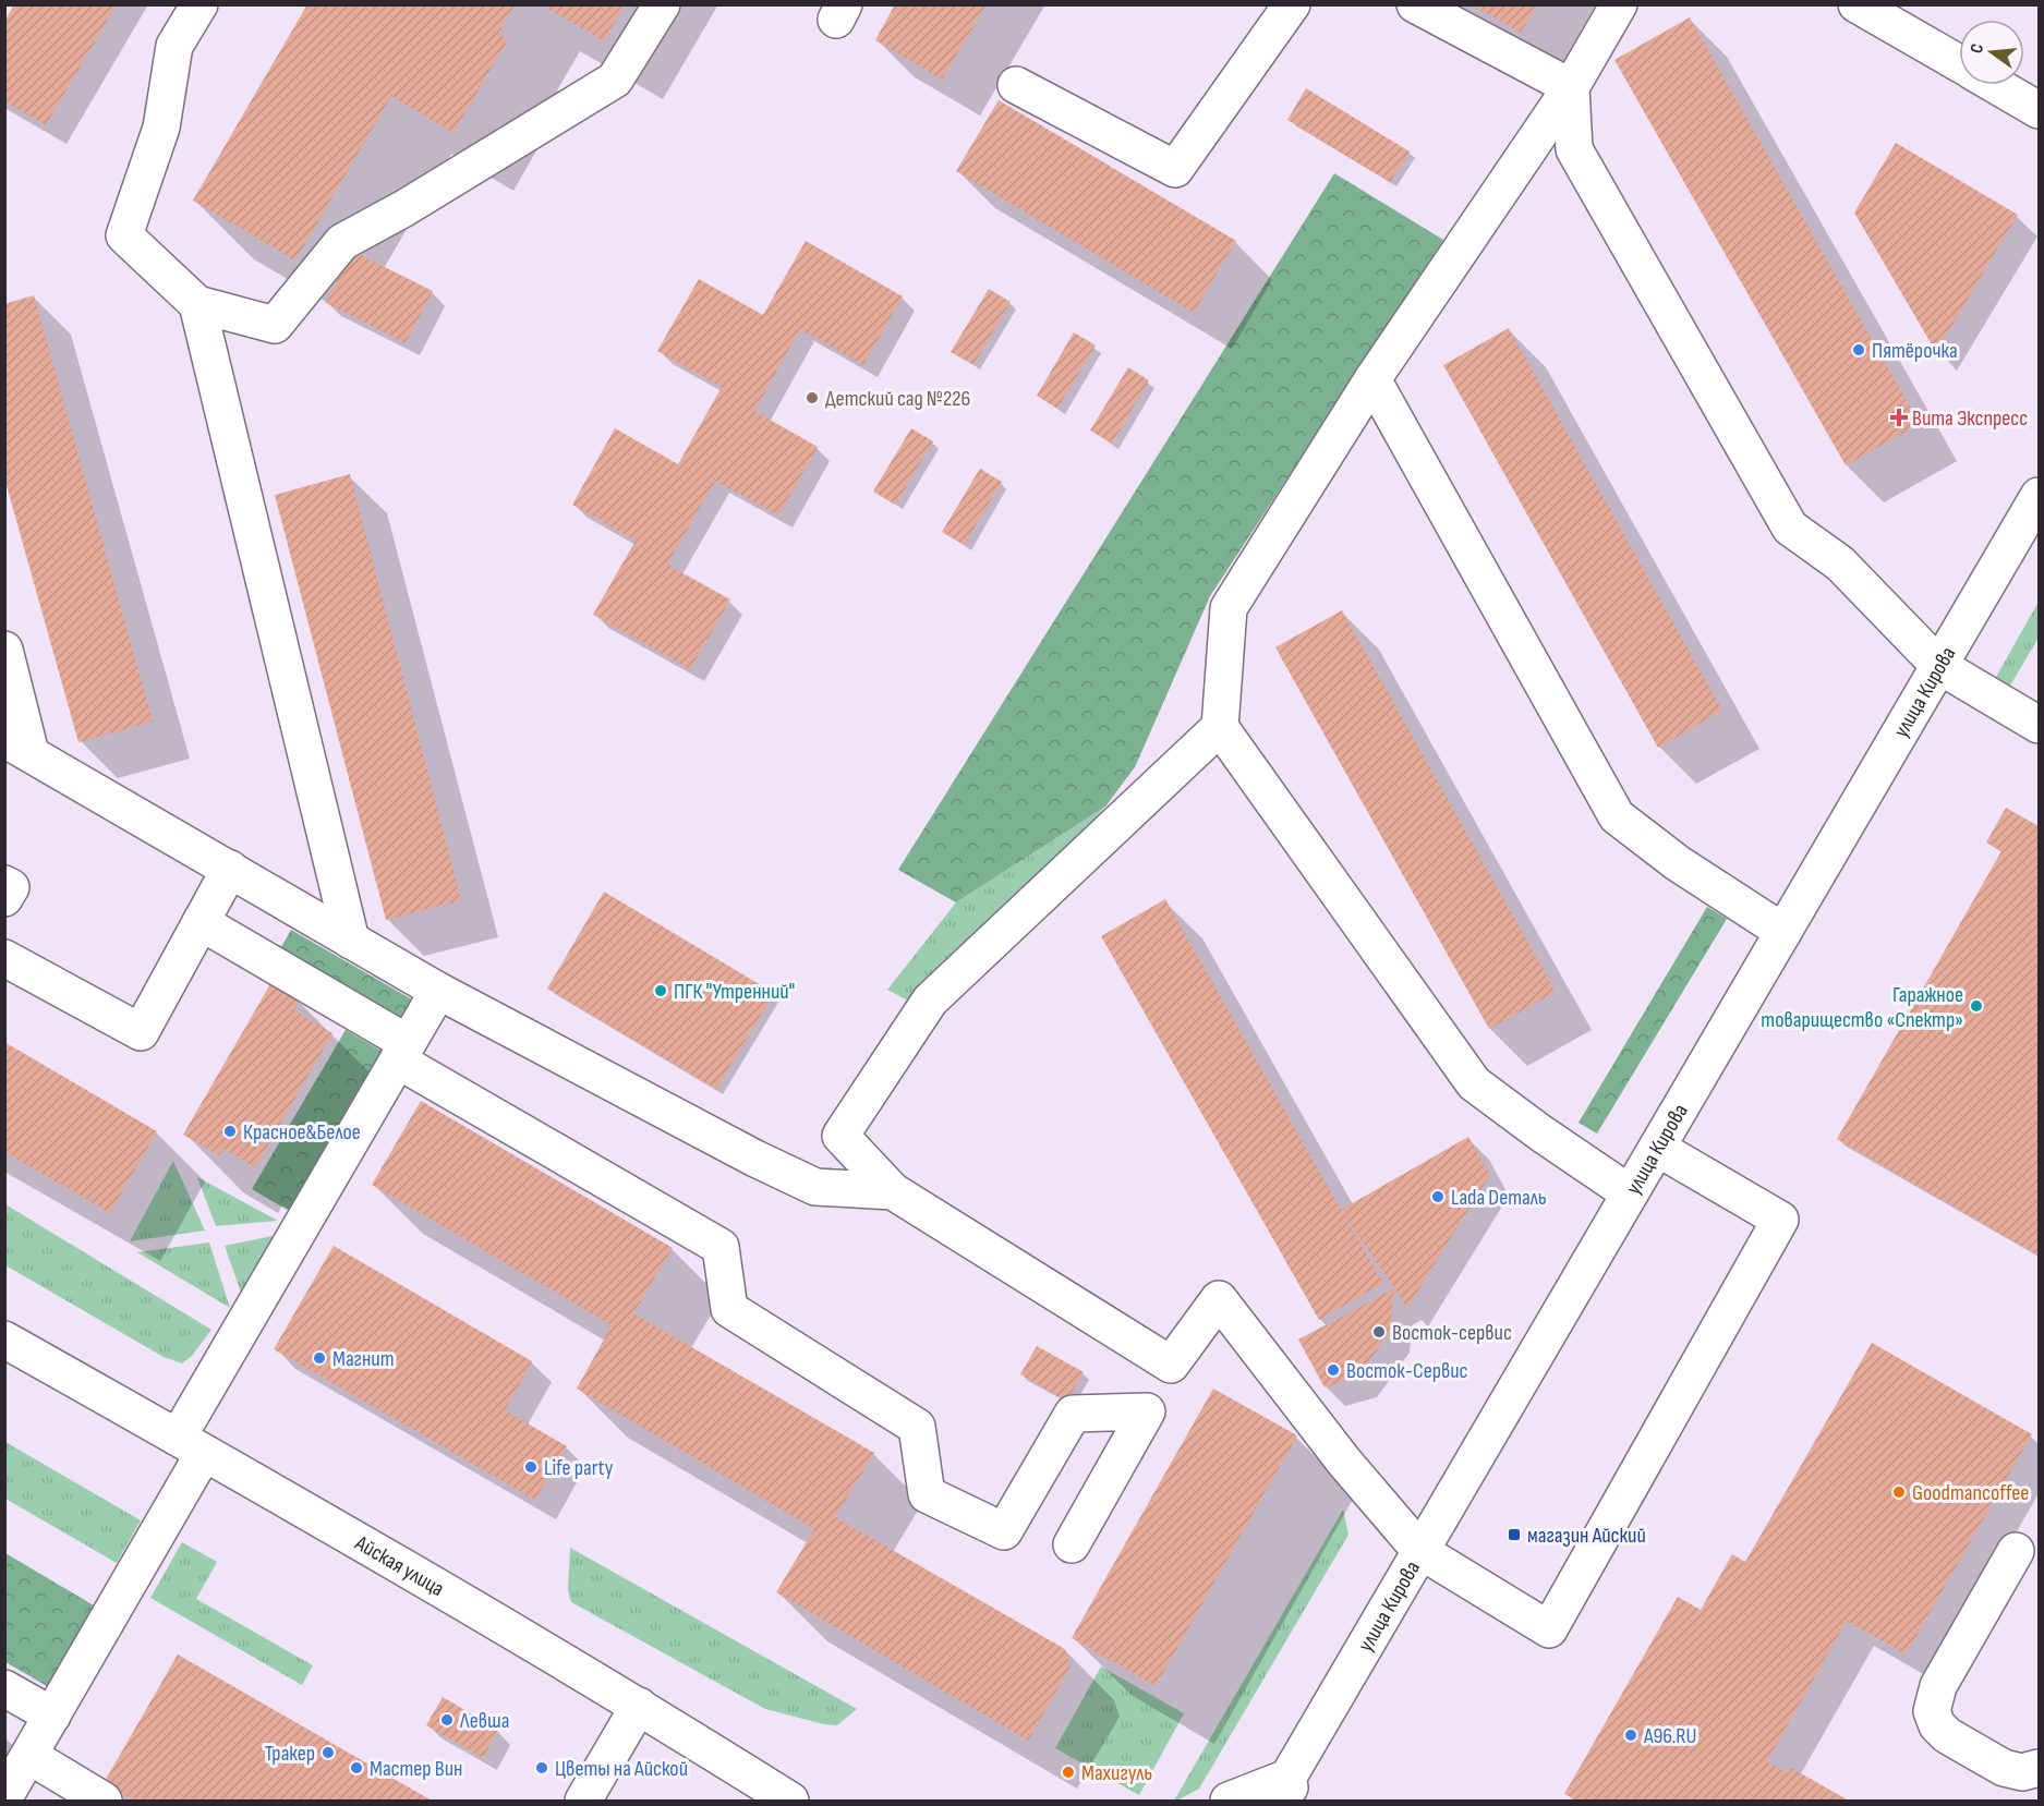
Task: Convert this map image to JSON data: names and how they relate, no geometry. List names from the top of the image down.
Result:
{
  "streets": {
    "main road": ["улица Кирова", "Айская улица"]
  },
  "places": {
    "other": [
      "Пятёрочка",
      "Детский сад №226",
      "ПГК \"Утренний\"",
      "Гаражное товарищество «Спектр»",
      "Красное&Белое",
      "Lada Dеталь",
      "Восток-сервис",
      "Магнит",
      "Восток-Сервис",
      "Life party",
      "Goodmancoffee",
      "Левша",
      "А96.RU",
      "Тракер",
      "Мастер Вин",
      "Цветы на Айской",
      "Махигуль"
    ],
    "health": ["Вита Экспресс"],
    "transit": ["магазин Айский"]
  },
  "north": "left"
}
